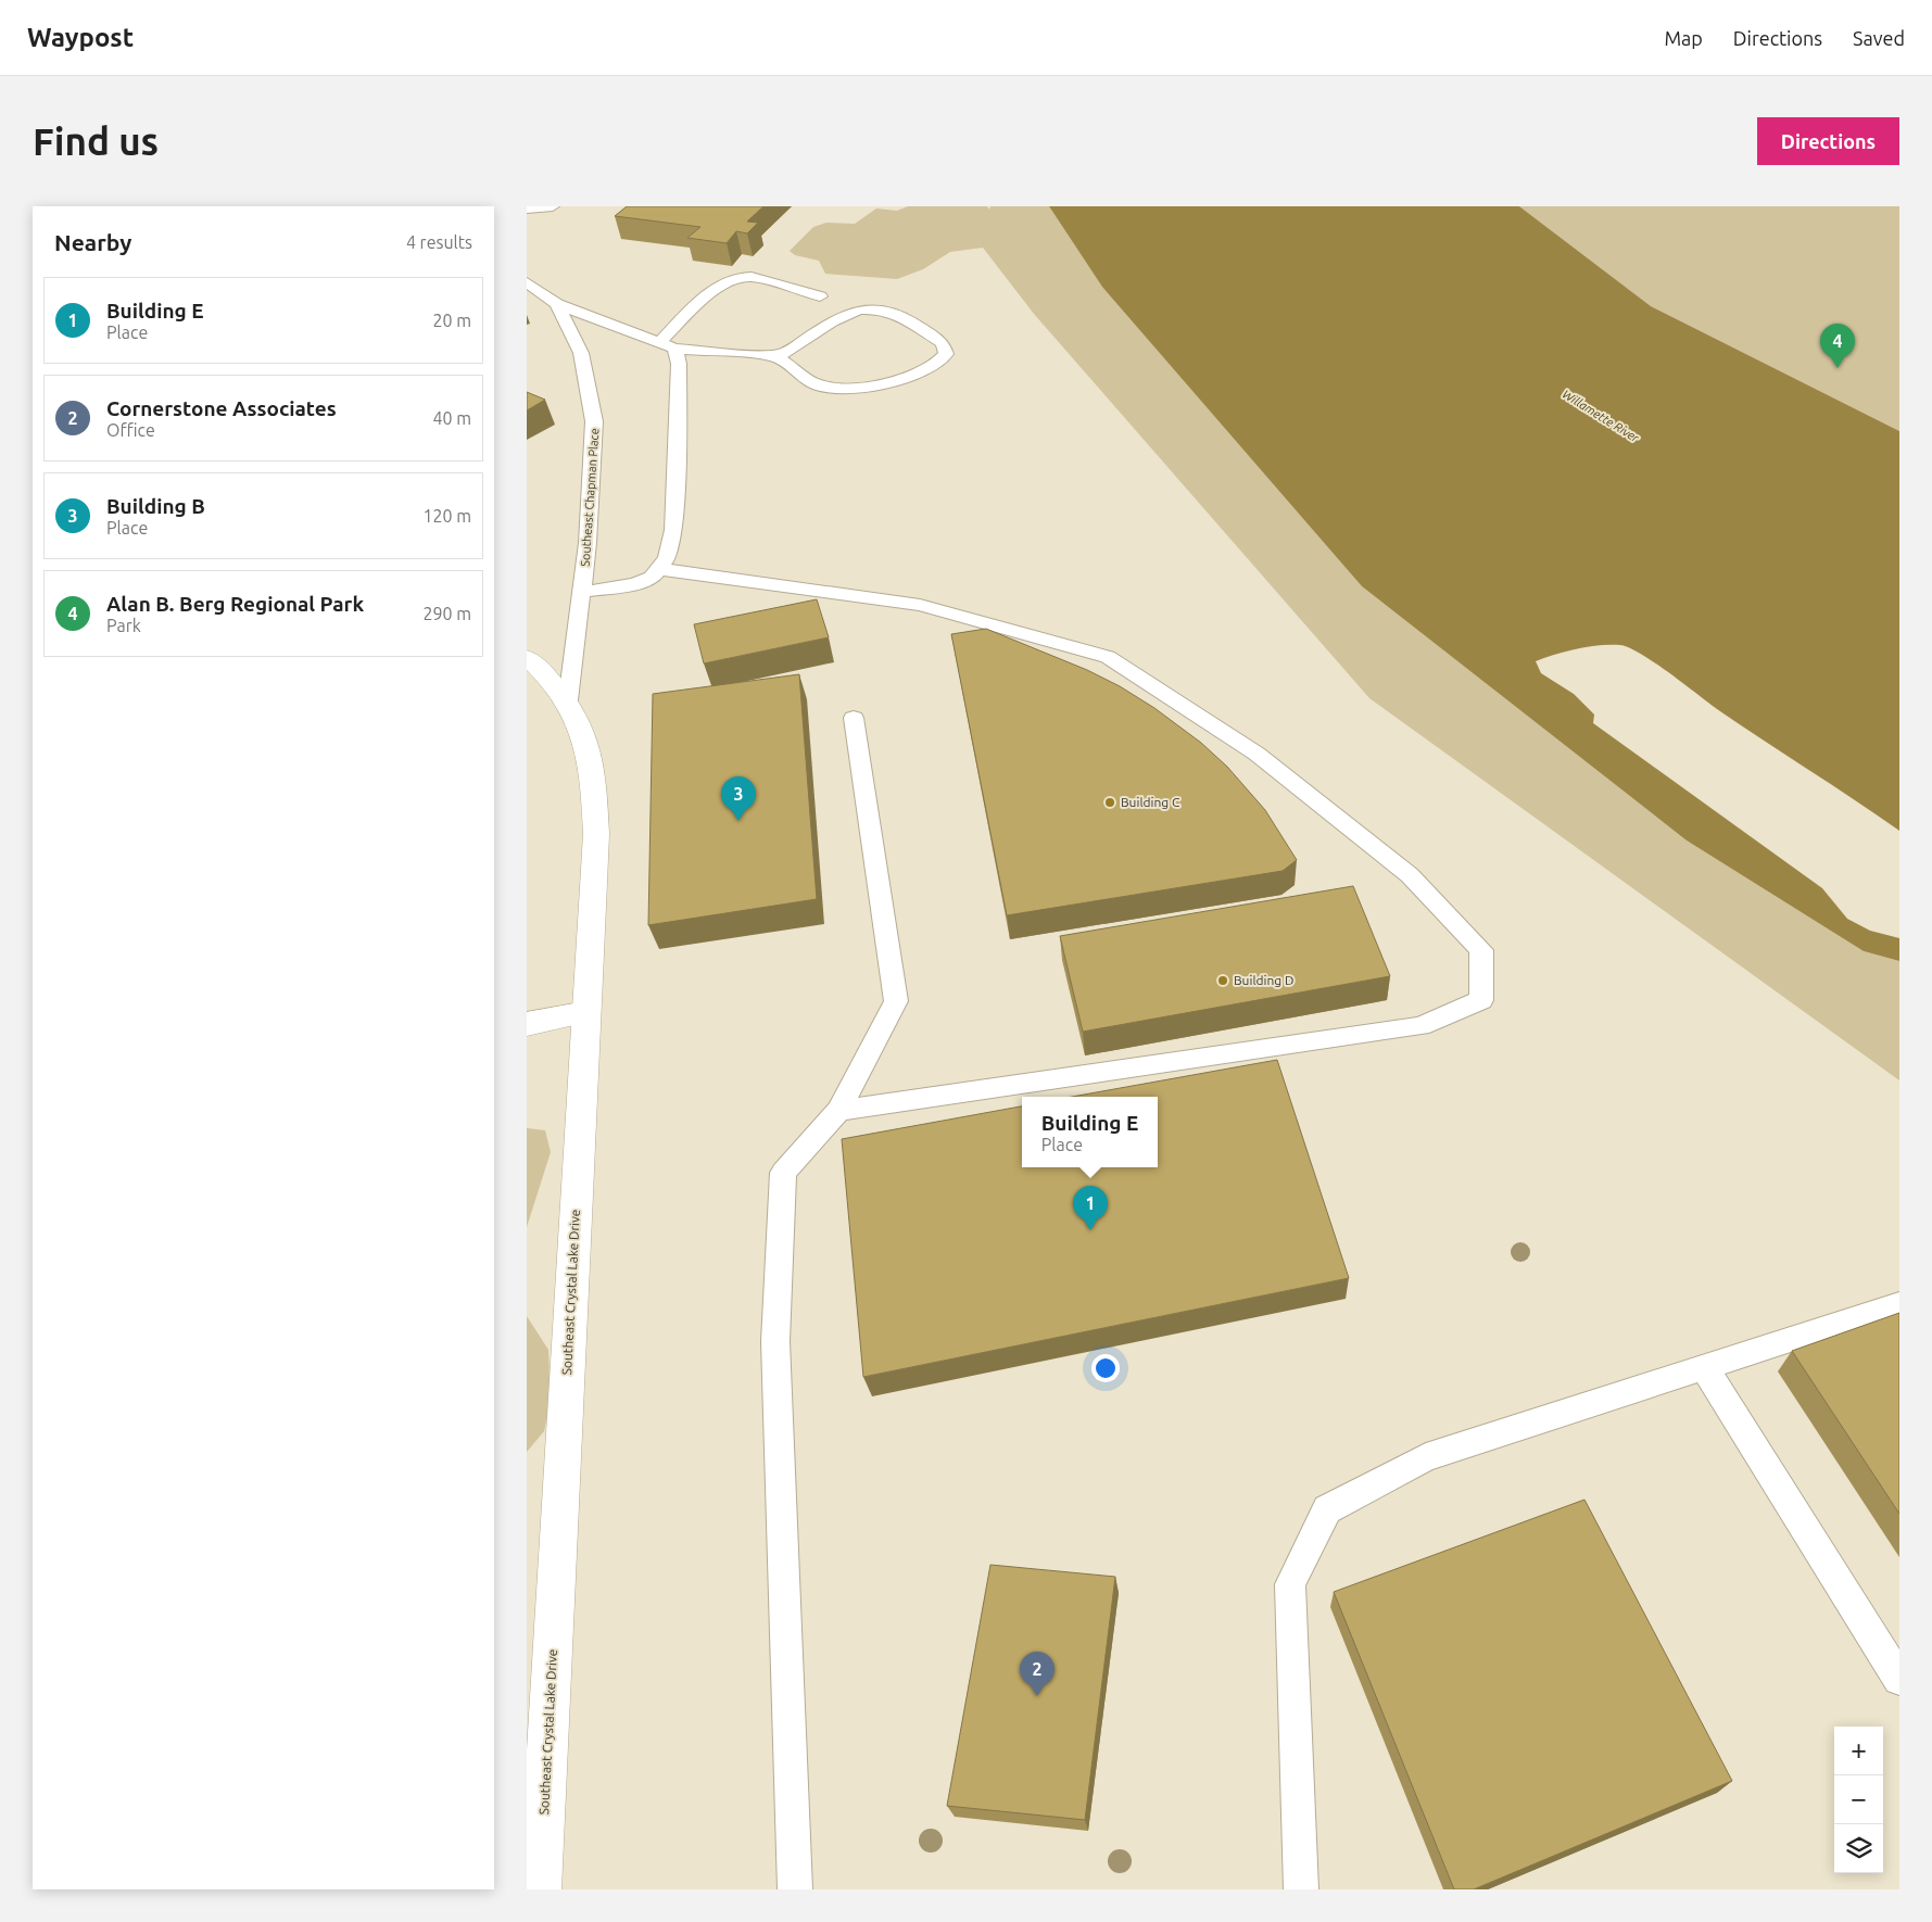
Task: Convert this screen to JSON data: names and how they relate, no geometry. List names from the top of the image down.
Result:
{
  "streets": {
    "street": ["Southeast Crystal Lake Drive"],
    "lane": ["Southeast Chapman Place"]
  },
  "crossings": [
    ["Southeast Chapman Place", "Southeast Crystal Lake Drive"]
  ],
  "water": ["Willamette River"],
  "places": ["Building C", "Building D"],
  "page": {
    "header": "Waypost",
    "nav": ["Map", "Directions", "Saved"],
    "buttons": "Directions",
    "title": "Find us",
    "heading": ["Nearby", "4 results"],
    "list": [
      {
        "mark": "1",
        "name": "Building E",
        "note": "Place",
        "value": "20 m"
      },
      {
        "mark": "2",
        "name": "Cornerstone Associates",
        "note": "Office",
        "value": "40 m"
      },
      {
        "mark": "3",
        "name": "Building B",
        "note": "Place",
        "value": "120 m"
      },
      {
        "mark": "4",
        "name": "Alan B. Berg Regional Park",
        "note": "Park",
        "value": "290 m"
      }
    ],
    "pins": [
      "4",
      "3",
      "1",
      "2"
    ],
    "popup": ["Building E", "Place"],
    "map_buttons": ["+", "−"]
  }
}
